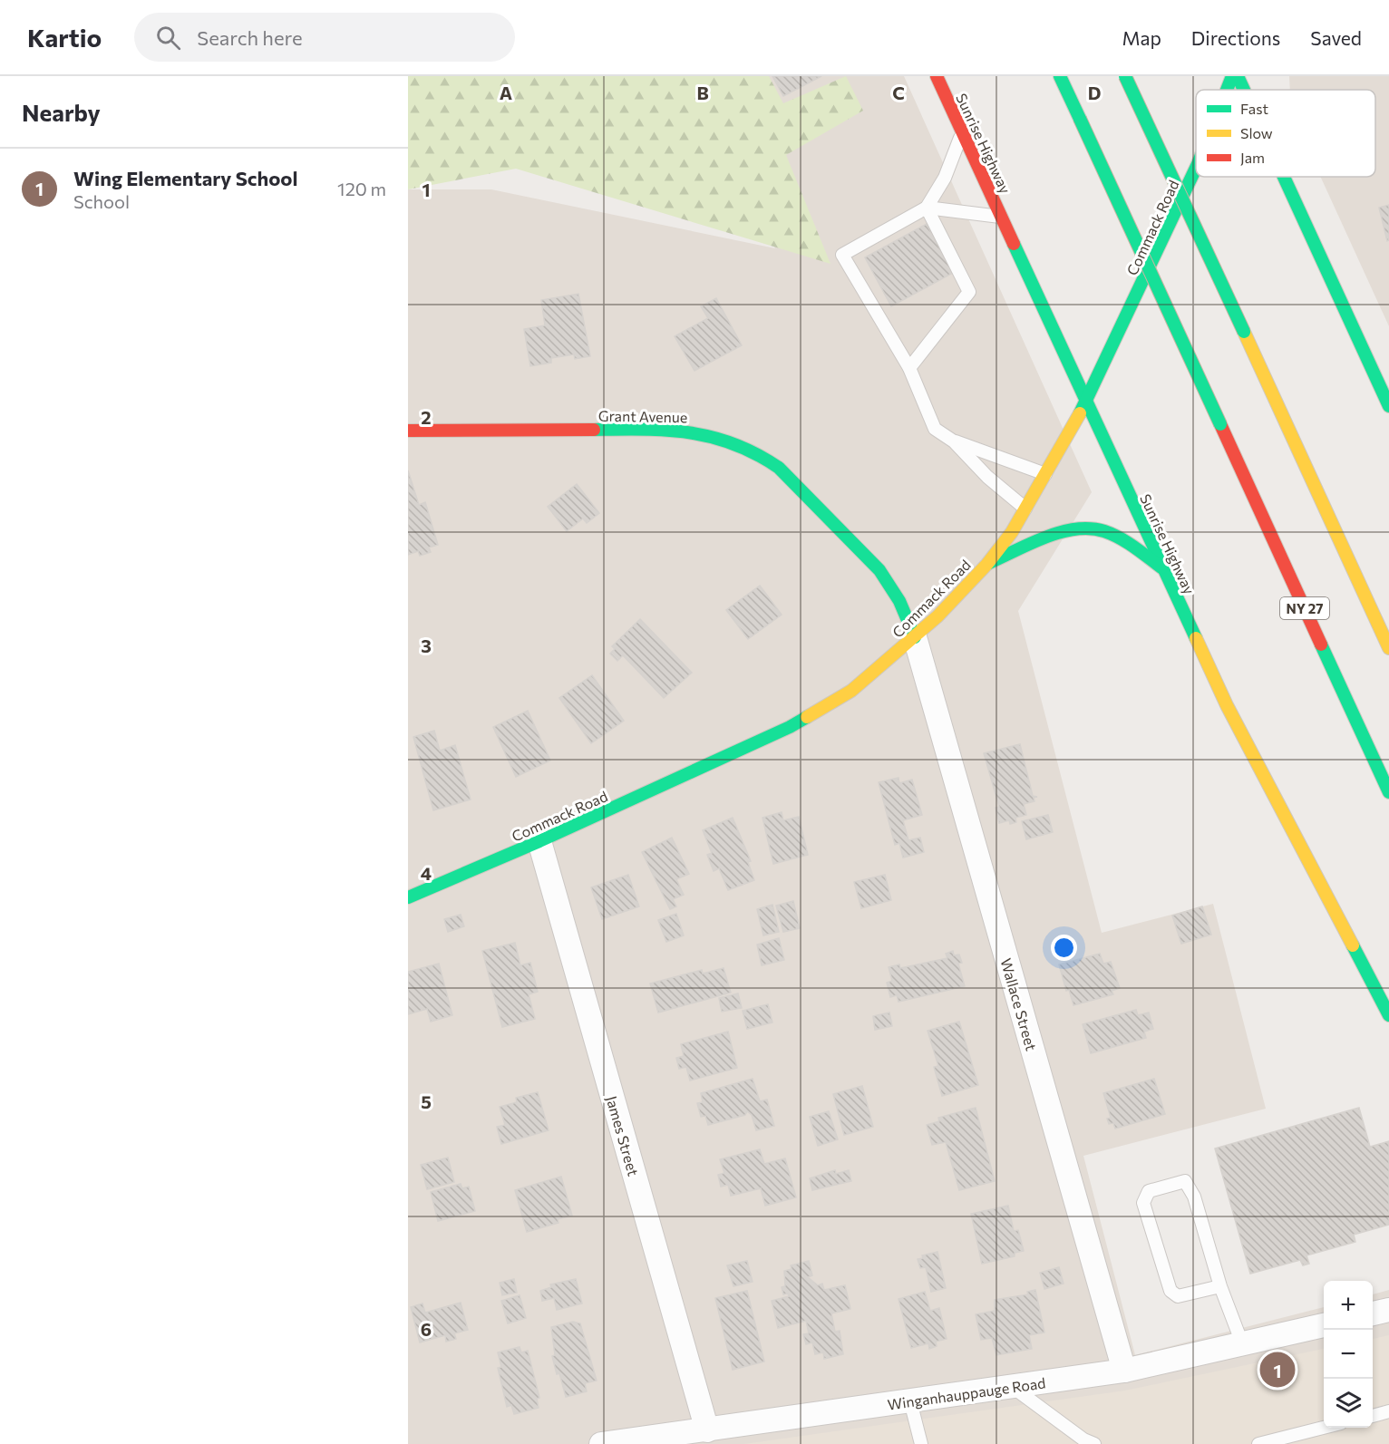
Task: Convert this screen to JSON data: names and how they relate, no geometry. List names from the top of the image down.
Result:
{
  "streets": {
    "main road": [
      "Sunrise Highway",
      "Commack Road",
      "Grant Avenue",
      "NY 27"
    ],
    "street": ["Wallace Street", "James Street", "Winganhauppauge Road"]
  },
  "crossings": [
    ["Sunrise Highway", "Commack Road"],
    ["Commack Road", "Grant Avenue"],
    ["Commack Road", "Wallace Street"],
    ["Commack Road", "James Street"],
    ["Grant Avenue", "Wallace Street"],
    ["Wallace Street", "Winganhauppauge Road"],
    ["James Street", "Winganhauppauge Road"]
  ],
  "legend": ["Fast", "Slow", "Jam"],
  "page": {
    "header": "Kartio",
    "search": "Search here",
    "nav": ["Map", "Directions", "Saved"],
    "heading": "Nearby",
    "list": [
      {
        "mark": "1",
        "name": "Wing Elementary School",
        "note": "School",
        "value": "120 m"
      }
    ],
    "map_buttons": ["+", "−"],
    "pins": "1"
  },
  "grid": {
    "columns": [
      "A",
      "B",
      "C",
      "D"
    ],
    "rows": [
      "1",
      "2",
      "3",
      "4",
      "5",
      "6"
    ]
  }
}
